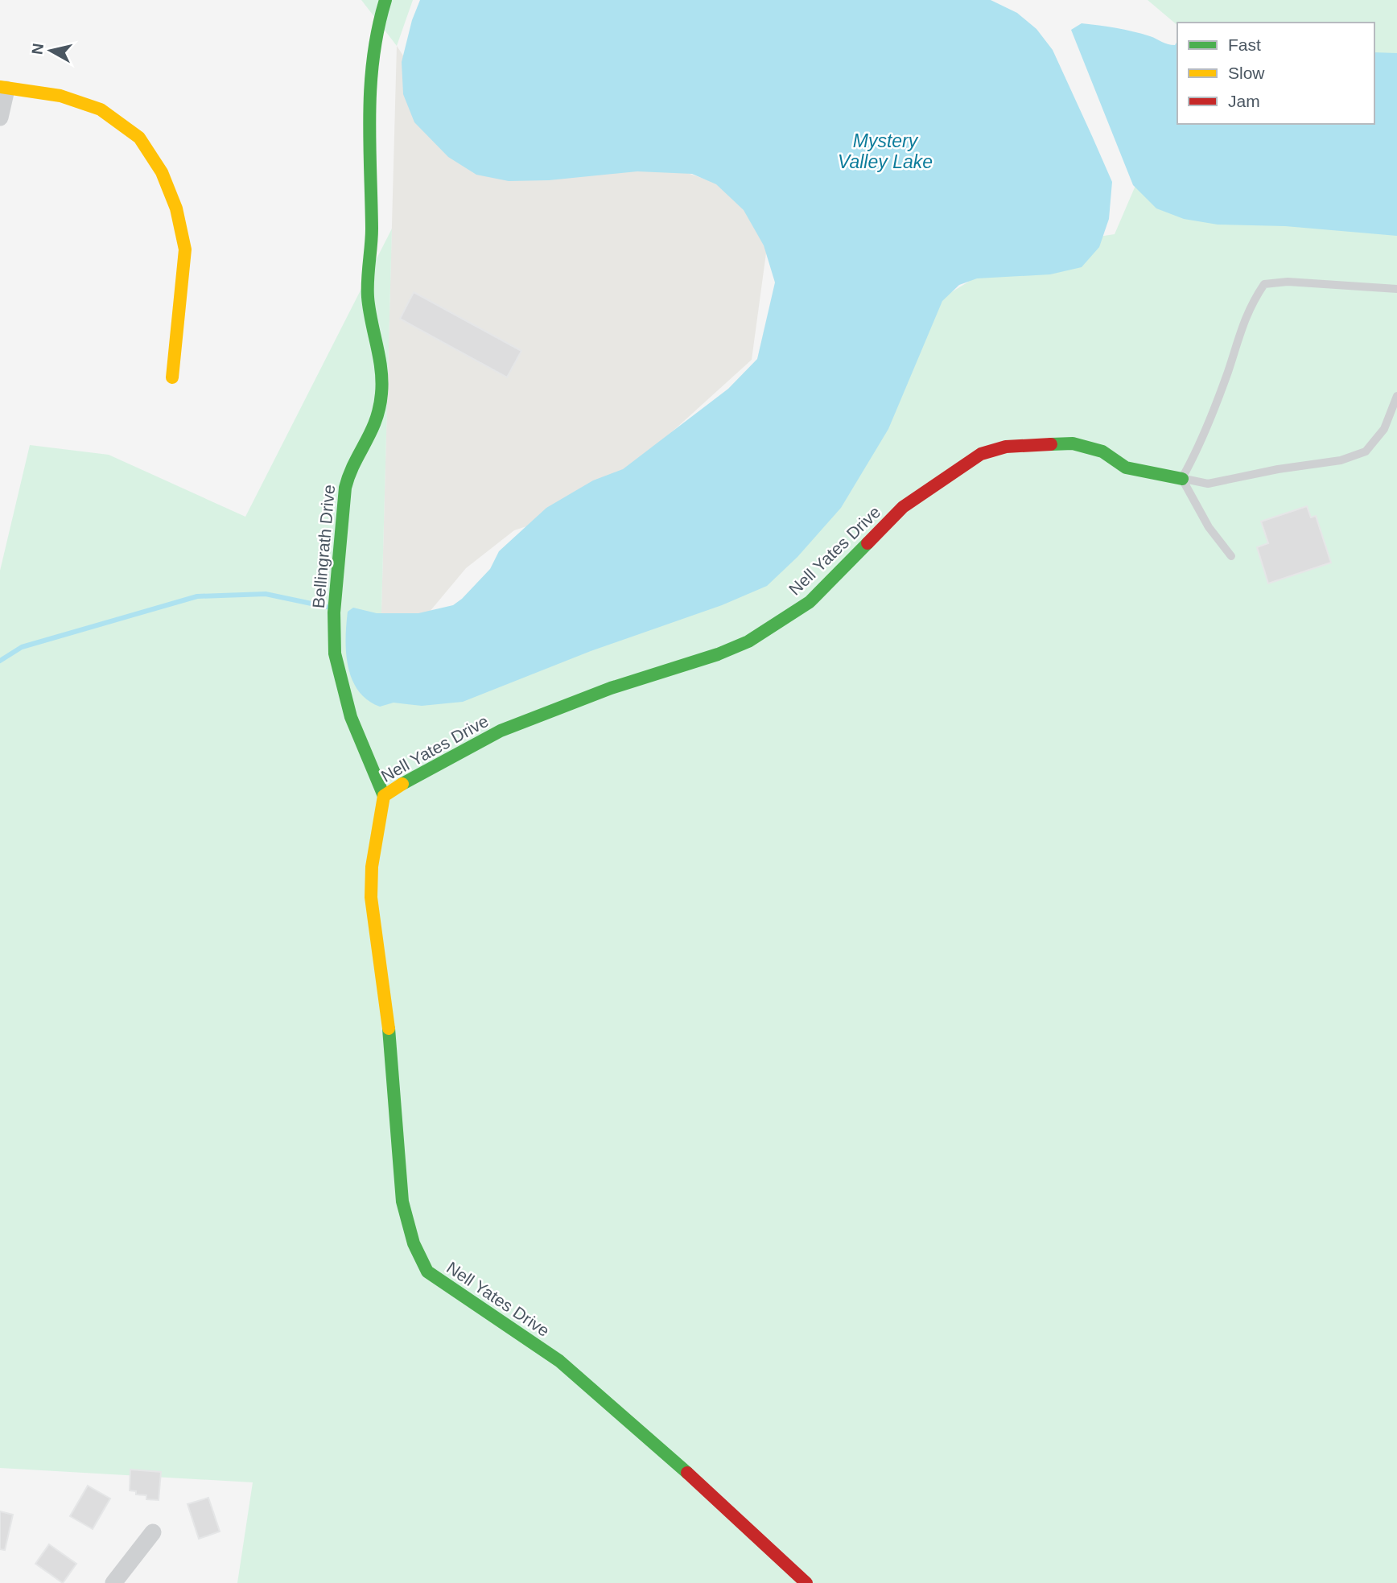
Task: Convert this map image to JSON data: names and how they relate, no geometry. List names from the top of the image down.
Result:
{
  "streets": {
    "street": ["Bellingrath Drive", "Nell Yates Drive"]
  },
  "crossings": [
    ["Bellingrath Drive", "Nell Yates Drive"]
  ],
  "water": ["Mystery Valley Lake"],
  "legend": ["Fast", "Slow", "Jam"],
  "north": "left"
}
